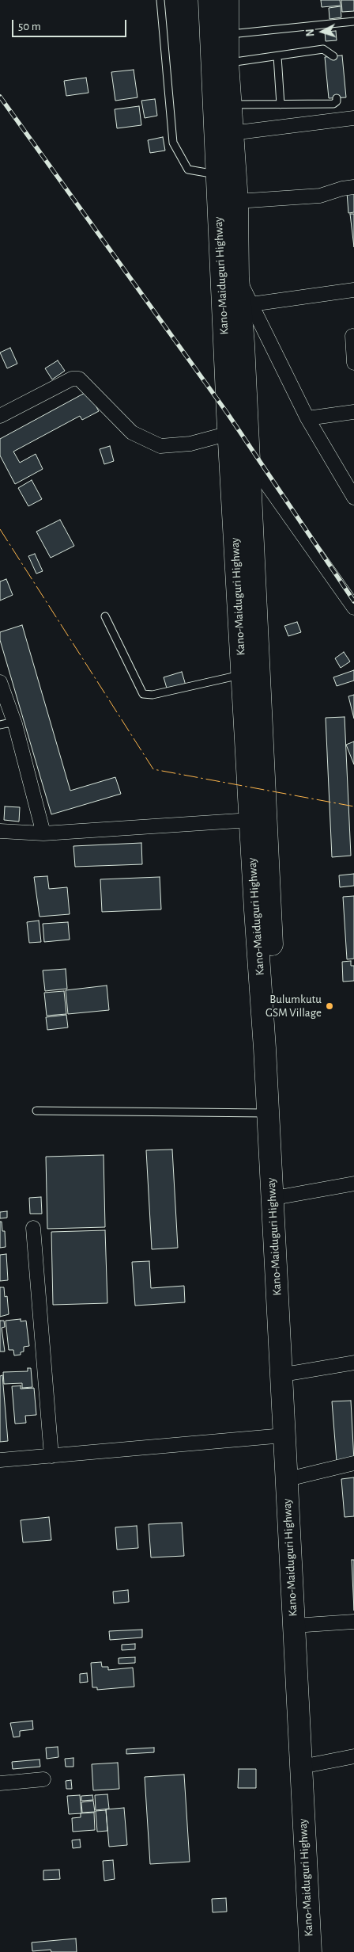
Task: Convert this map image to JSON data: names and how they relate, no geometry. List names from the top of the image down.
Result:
{
  "streets": {
    "highway": ["Kano-Maiduguri Highway"]
  },
  "places": ["Bulumkutu GSM Village"],
  "scale_bar": "50 m",
  "north": "left"
}
